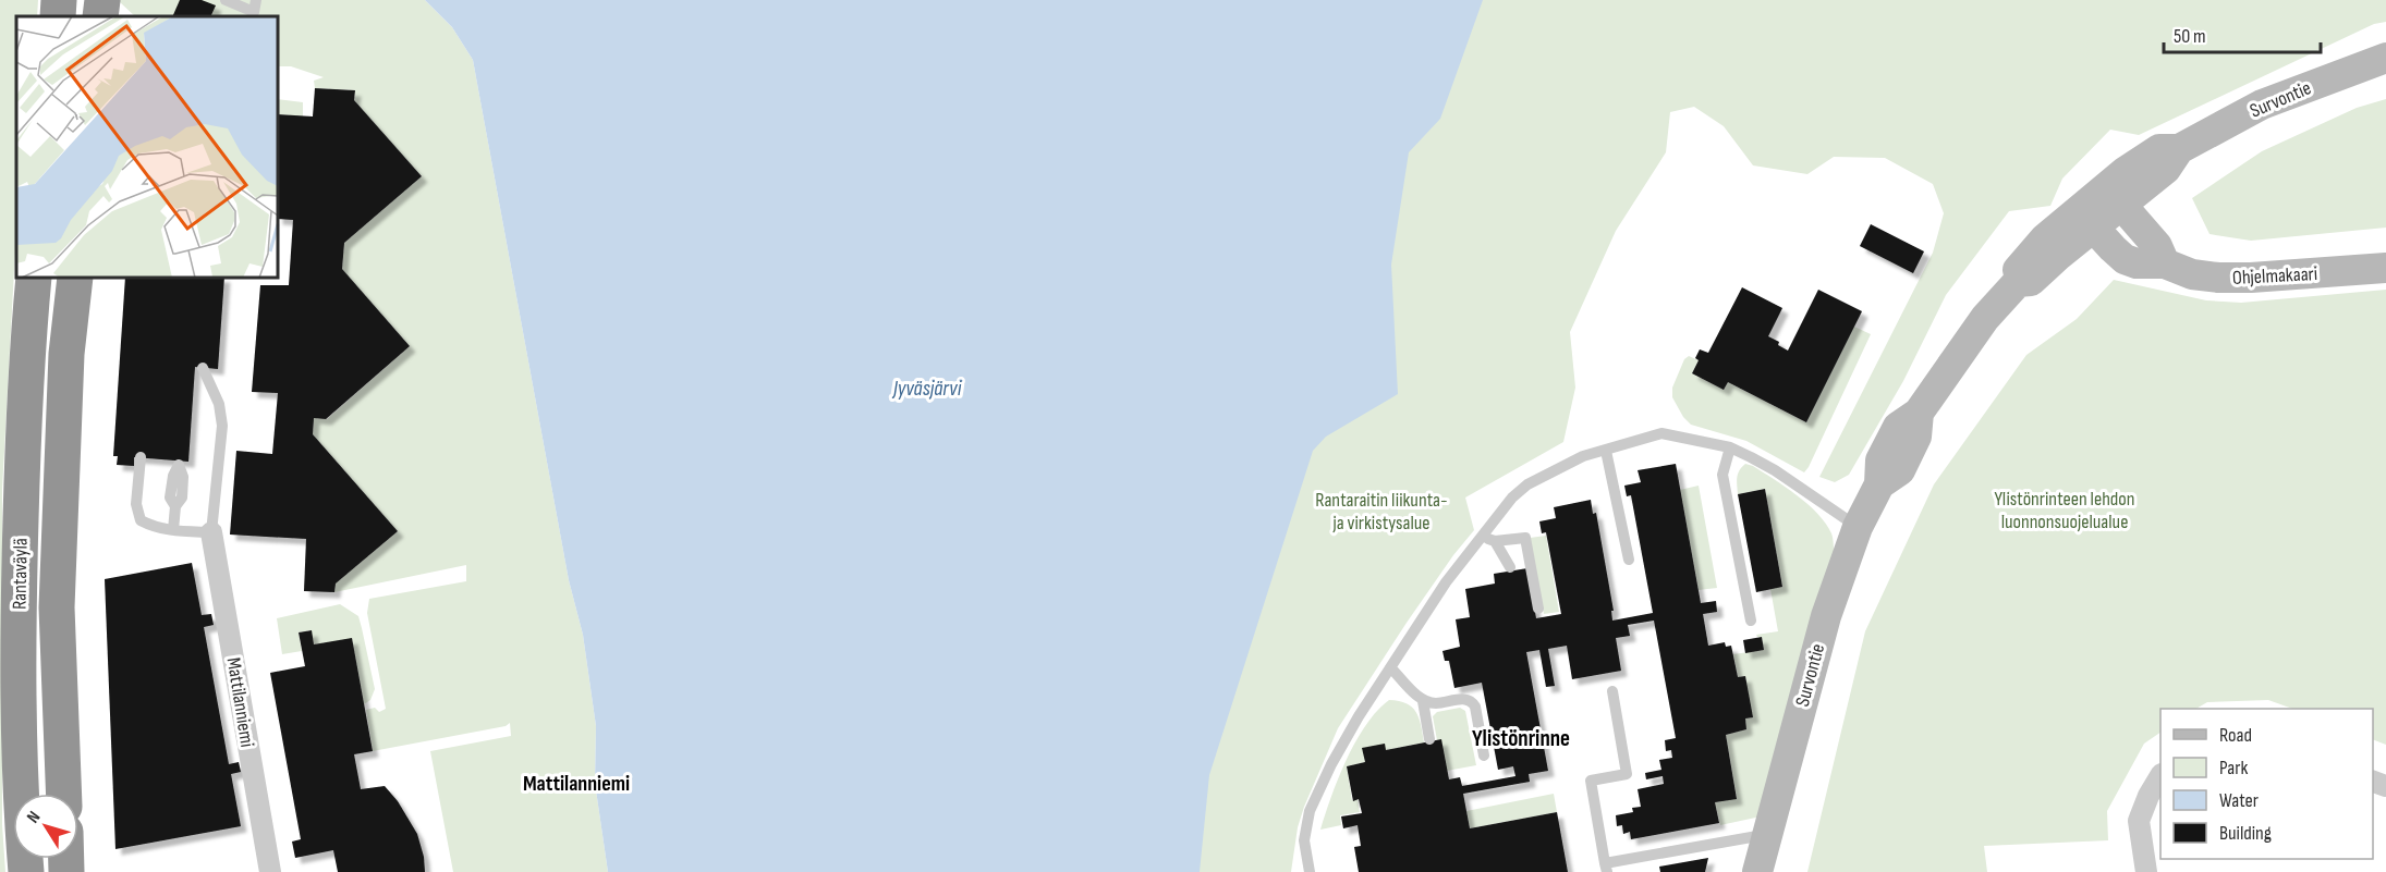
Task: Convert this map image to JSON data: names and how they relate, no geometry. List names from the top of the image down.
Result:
{
  "streets": {
    "highway": ["Rantaväylä"],
    "main road": ["Survontie", "Ohjelmakaari"],
    "street": ["Mattilanniemi"]
  },
  "crossings": [
    ["Survontie", "Ohjelmakaari"]
  ],
  "districts": ["Ylistönrinne", "Mattilanniemi"],
  "water": ["Jyväsjärvi"],
  "parks": ["Ylistönrinteen lehdon luonnonsuojelualue", "Rantaraitin liikunta- ja virkistysalue"],
  "legend": [
    "Road",
    "Park",
    "Water",
    "Building"
  ],
  "scale_bar": "50 m",
  "north": "top left"
}
